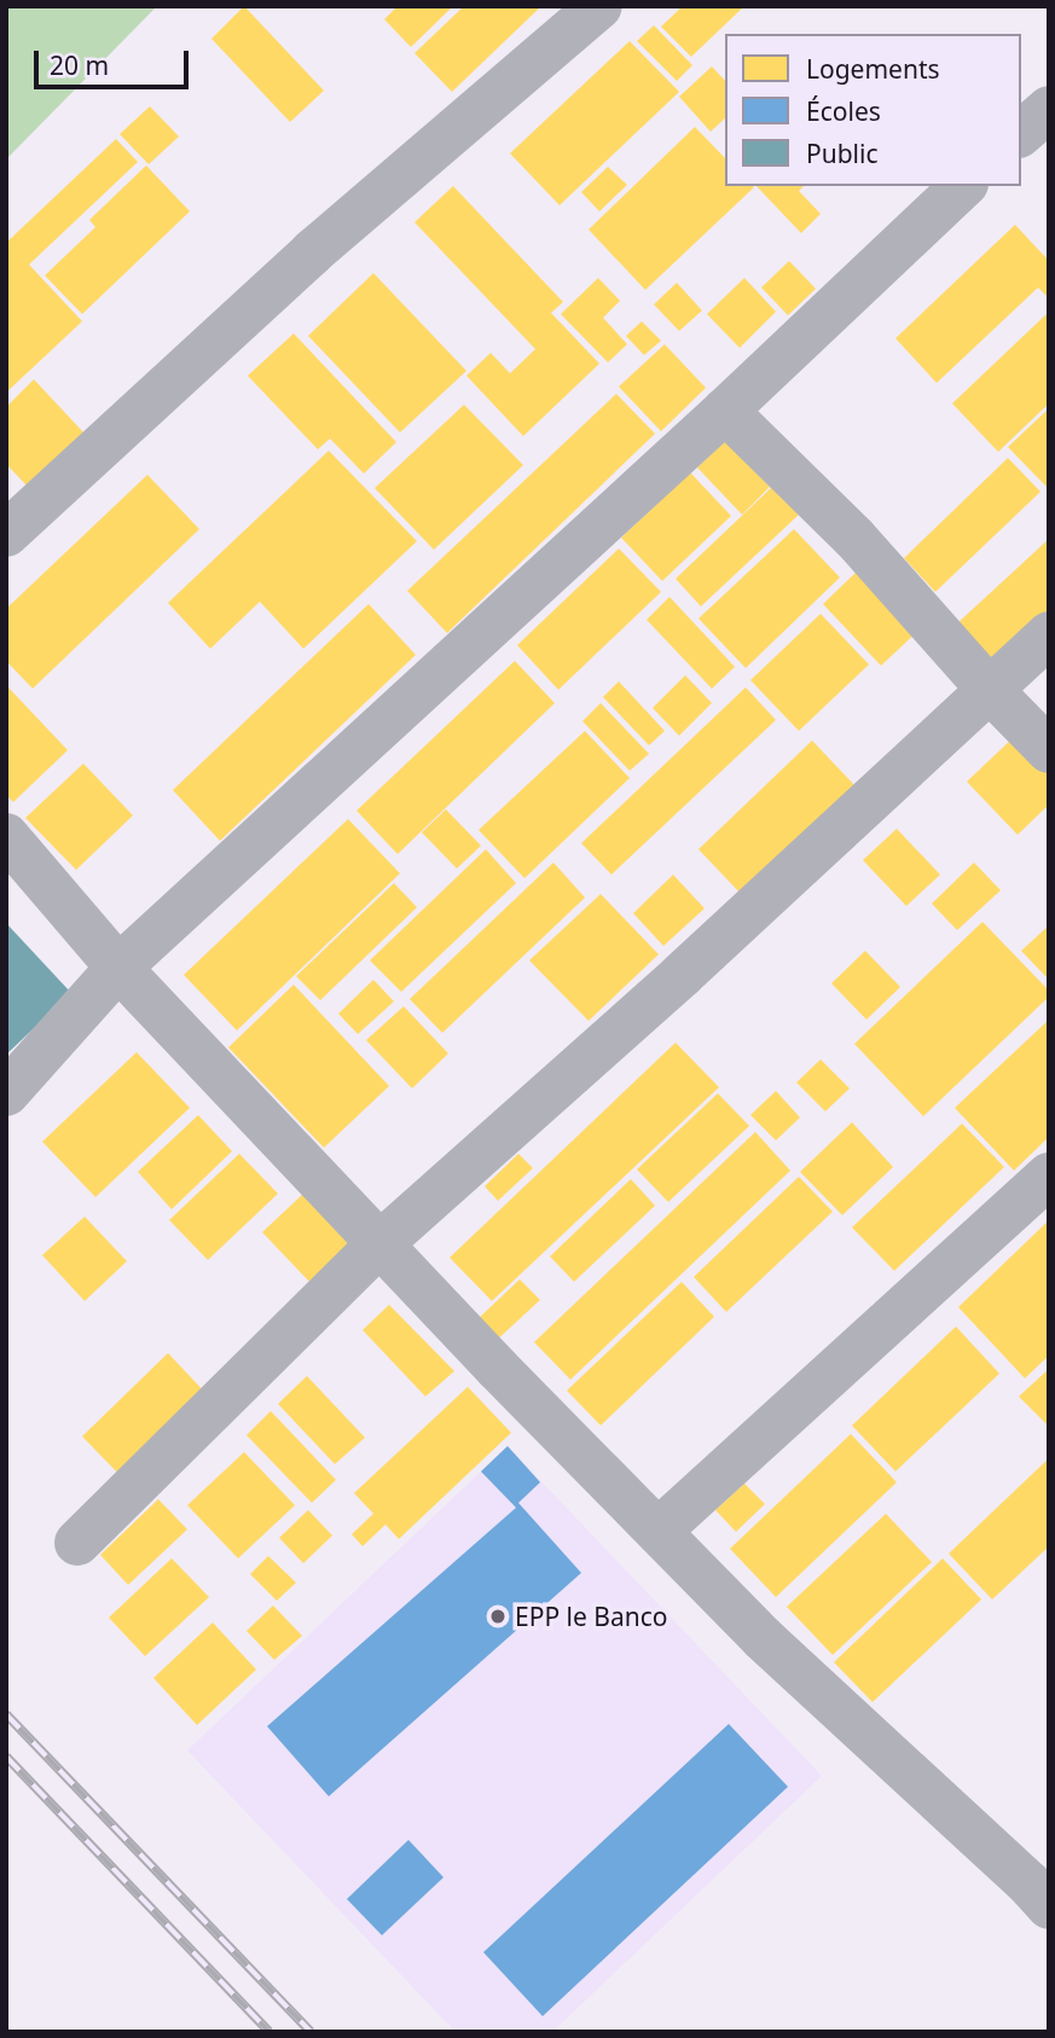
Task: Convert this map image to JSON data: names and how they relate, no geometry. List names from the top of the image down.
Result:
{
  "places": ["EPP le Banco"],
  "legend": ["Logements", "Écoles", "Public"],
  "scale_bar": "20 m"
}
